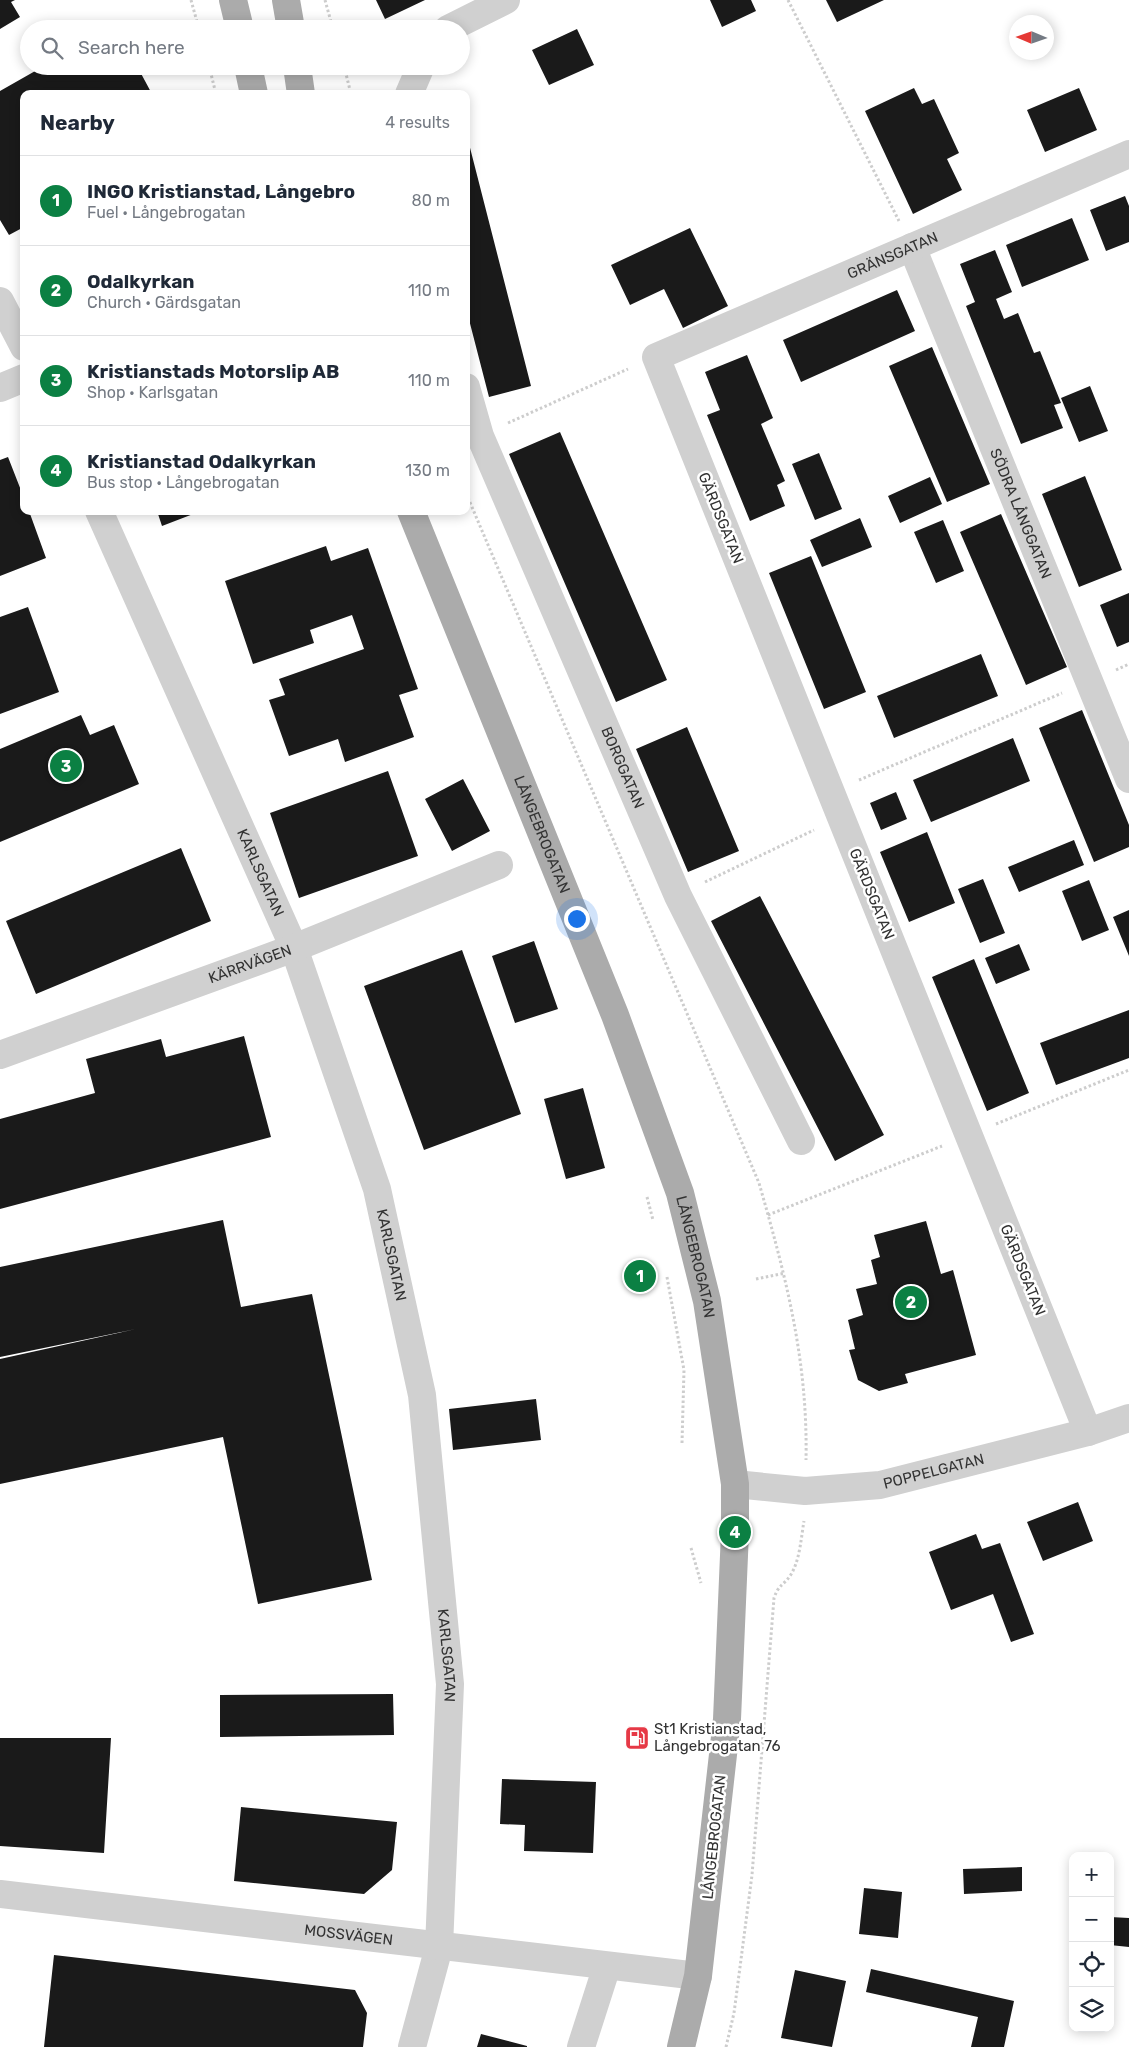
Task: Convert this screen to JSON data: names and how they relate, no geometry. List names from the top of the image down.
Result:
{
  "streets": {
    "main road": ["LÅNGEBROGATAN"],
    "street": [
      "GRÄNSGATAN",
      "SÖDRA LÅNGGATAN",
      "GÄRDSGATAN",
      "BORGGATAN",
      "KARLSGATAN",
      "KÄRRVÄGEN",
      "POPPELGATAN",
      "MOSSVÄGEN"
    ]
  },
  "crossings": [
    ["GRÄNSGATAN", "SÖDRA LÅNGGATAN"],
    ["GRÄNSGATAN", "GÄRDSGATAN"],
    ["GÄRDSGATAN", "POPPELGATAN"],
    ["LÅNGEBROGATAN", "POPPELGATAN"],
    ["LÅNGEBROGATAN", "MOSSVÄGEN"],
    ["KARLSGATAN", "KÄRRVÄGEN"],
    ["KARLSGATAN", "MOSSVÄGEN"]
  ],
  "places": {
    "fuel station": ["St1 Kristianstad, Långebrogatan 76"]
  },
  "north": "left",
  "page": {
    "search": "Search here",
    "heading": ["Nearby", "4 results"],
    "list": [
      {
        "mark": "1",
        "name": "INGO Kristianstad, Långebro",
        "note": "Fuel · Långebrogatan",
        "value": "80 m"
      },
      {
        "mark": "2",
        "name": "Odalkyrkan",
        "note": "Church · Gärdsgatan",
        "value": "110 m"
      },
      {
        "mark": "3",
        "name": "Kristianstads Motorslip AB",
        "note": "Shop · Karlsgatan",
        "value": "110 m"
      },
      {
        "mark": "4",
        "name": "Kristianstad Odalkyrkan",
        "note": "Bus stop · Långebrogatan",
        "value": "130 m"
      }
    ],
    "pins": [
      "3",
      "1",
      "2",
      "4"
    ],
    "map_buttons": ["+", "−"]
  }
}
